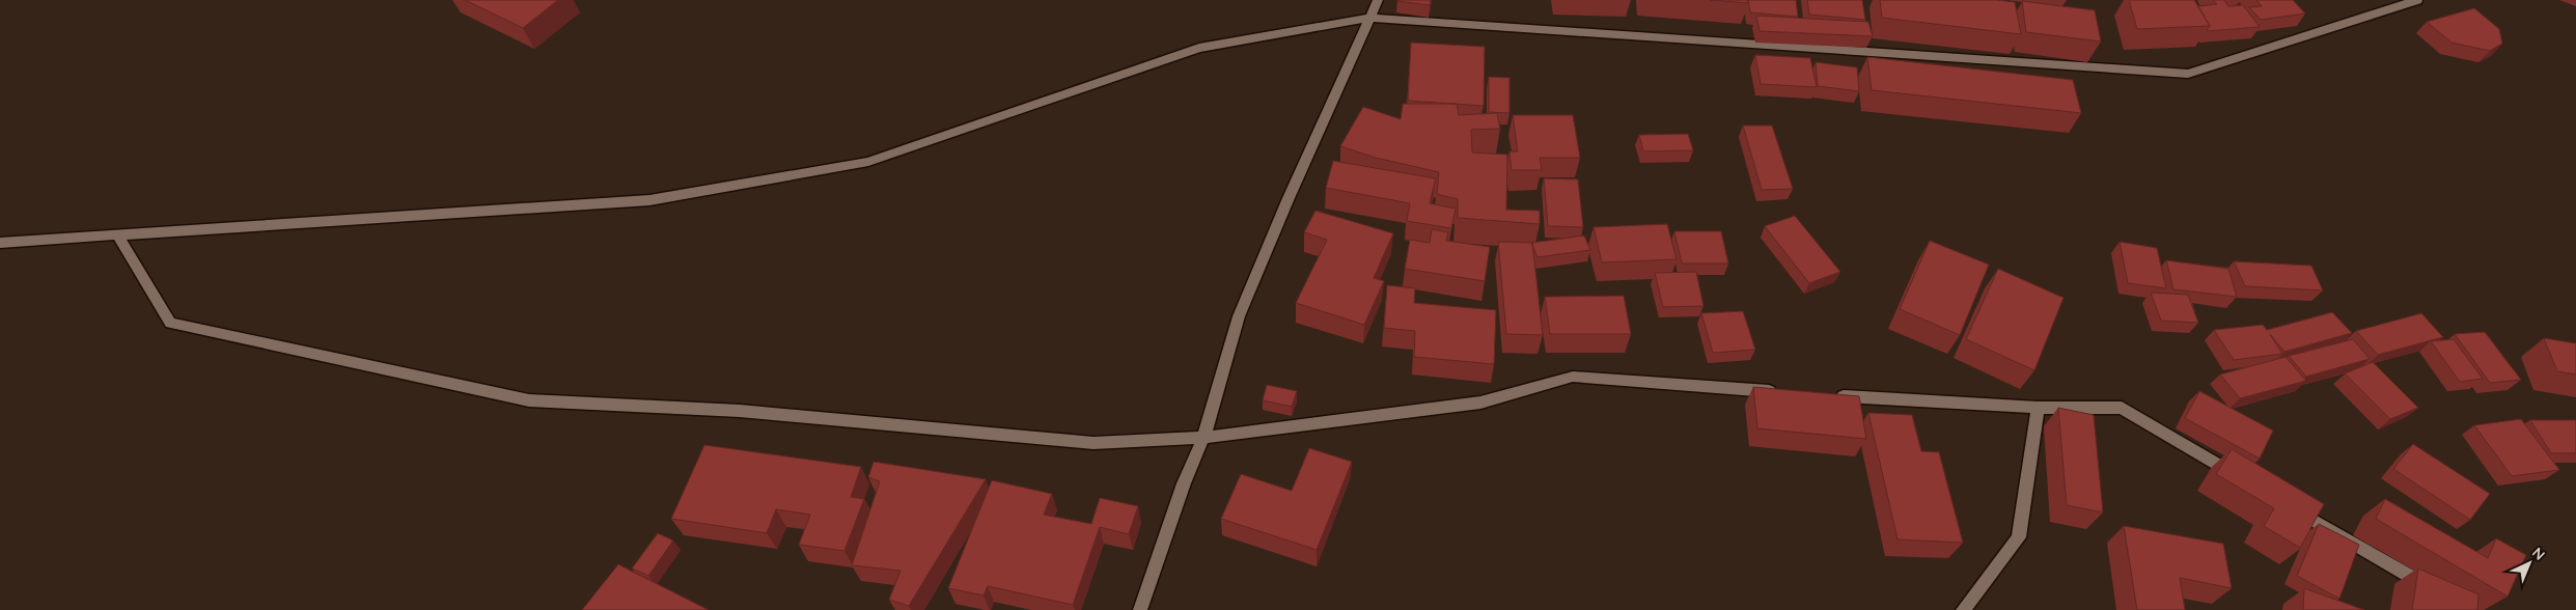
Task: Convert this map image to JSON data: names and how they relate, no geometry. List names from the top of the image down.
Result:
{
  "north": "top right"
}
